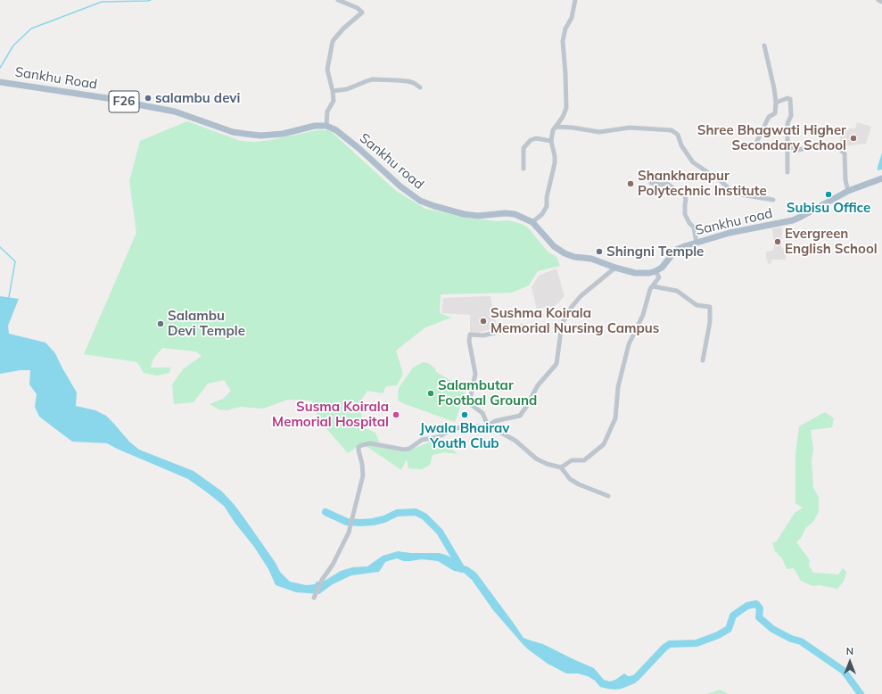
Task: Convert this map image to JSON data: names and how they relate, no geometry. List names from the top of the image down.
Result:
{
  "streets": {
    "main road": ["Sankhu Road", "F26", "Sankhu road"]
  },
  "crossings": [
    ["Sankhu Road", "Sankhu road"]
  ],
  "places": [
    "salambu devi",
    "Shree Bhagwati Higher Secondary School",
    "Shankharapur Polytechnic Institute",
    "Subisu Office",
    "Evergreen English School",
    "Shingni Temple",
    "Sushma Koirala Memorial Nursing Campus",
    "Salambu Devi Temple",
    "Salambutar Footbal Ground",
    "Susma Koirala Memorial Hospital",
    "Jwala Bhairav Youth Club"
  ],
  "north": "top"
}
